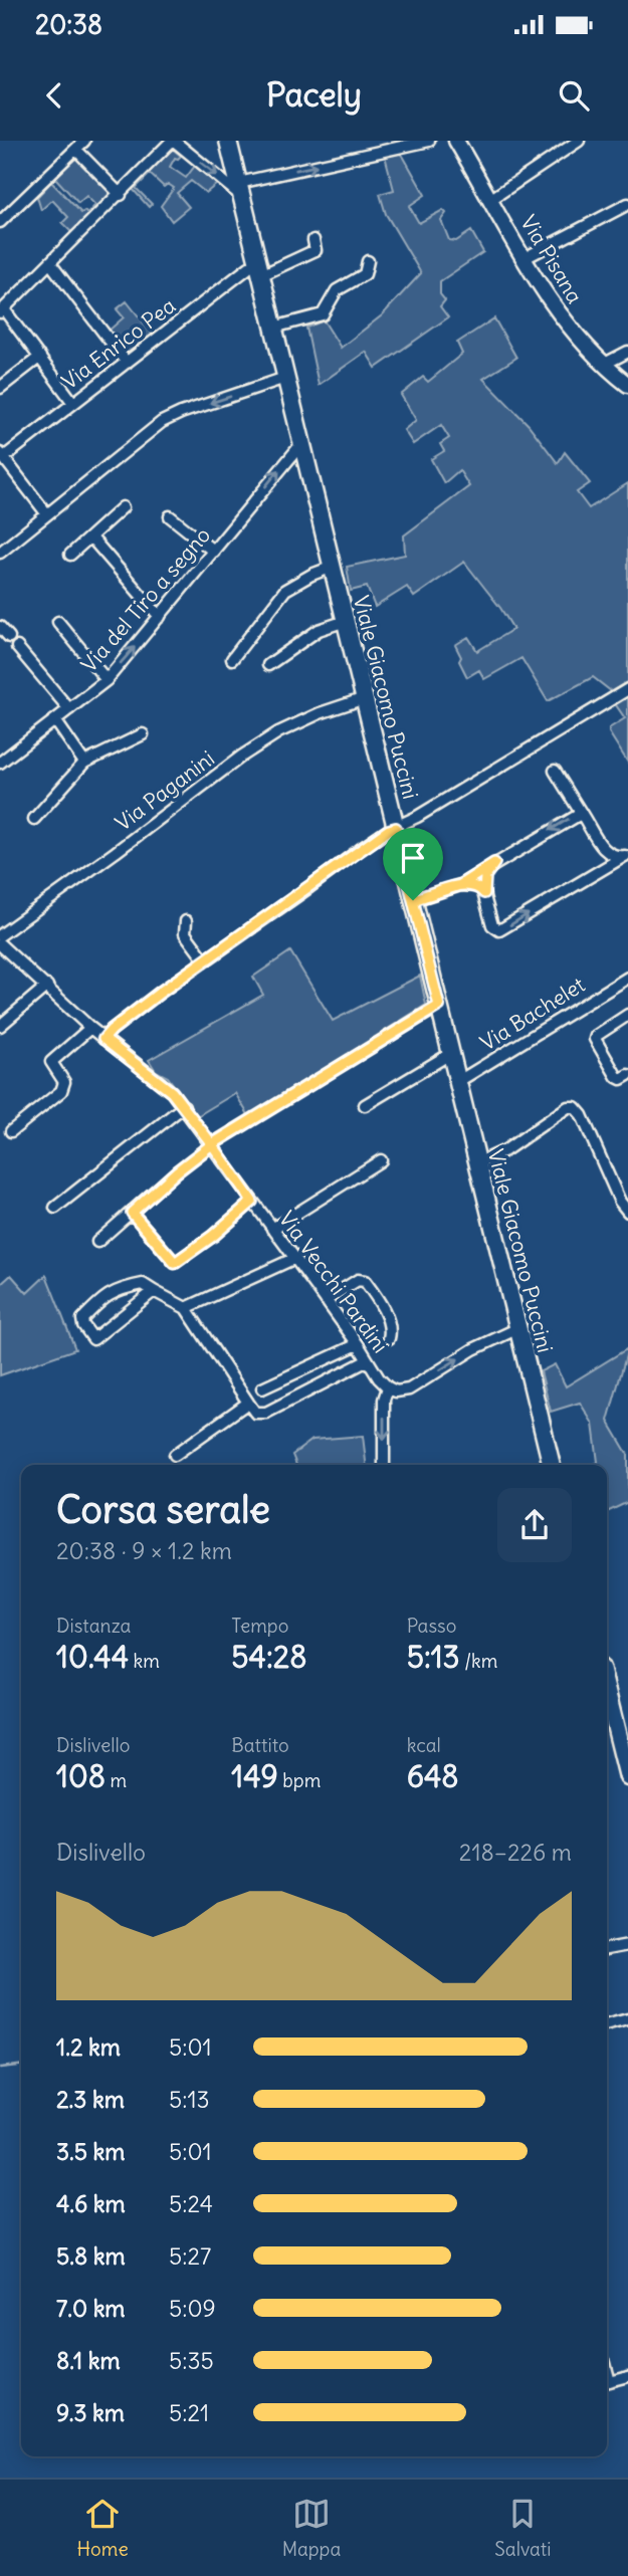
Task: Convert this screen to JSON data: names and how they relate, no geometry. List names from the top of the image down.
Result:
{
  "streets": {
    "main road": ["Via Pisana", "Viale Giacomo Puccini"],
    "street": [
      "Via Enrico Pea",
      "Via del Tiro a segno",
      "Via Paganini",
      "Via Bachelet",
      "Via Vecchi Pardini"
    ]
  },
  "crossings": [
    ["Via Enrico Pea", "Viale Giacomo Puccini"],
    ["Via del Tiro a segno", "Viale Giacomo Puccini"],
    ["Viale Giacomo Puccini", "Via Paganini"],
    ["Viale Giacomo Puccini", "Via Bachelet"]
  ],
  "one_way": ["Via del Tiro a segno"],
  "page": {
    "status": "20:38",
    "header": "Pacely",
    "heading": ["Corsa serale", "20:38 · 9 × 1.2 km"],
    "stats": [
      ["Distanza", "10.44 km"],
      ["Tempo", "54:28"],
      ["Passo", "5:13 /km"],
      ["Dislivello", "108 m"],
      ["Battito", "149 bpm"],
      ["kcal", "648"]
    ],
    "chart": ["Dislivello", "218–226 m"],
    "list": [
      {
        "name": "1.2 km",
        "note": "5:01"
      },
      {
        "name": "2.3 km",
        "note": "5:13"
      },
      {
        "name": "3.5 km",
        "note": "5:01"
      },
      {
        "name": "4.6 km",
        "note": "5:24"
      },
      {
        "name": "5.8 km",
        "note": "5:27"
      },
      {
        "name": "7.0 km",
        "note": "5:09"
      },
      {
        "name": "8.1 km",
        "note": "5:35"
      },
      {
        "name": "9.3 km",
        "note": "5:21"
      }
    ],
    "tabs": ["Home", "Mappa", "Salvati"]
  }
}
